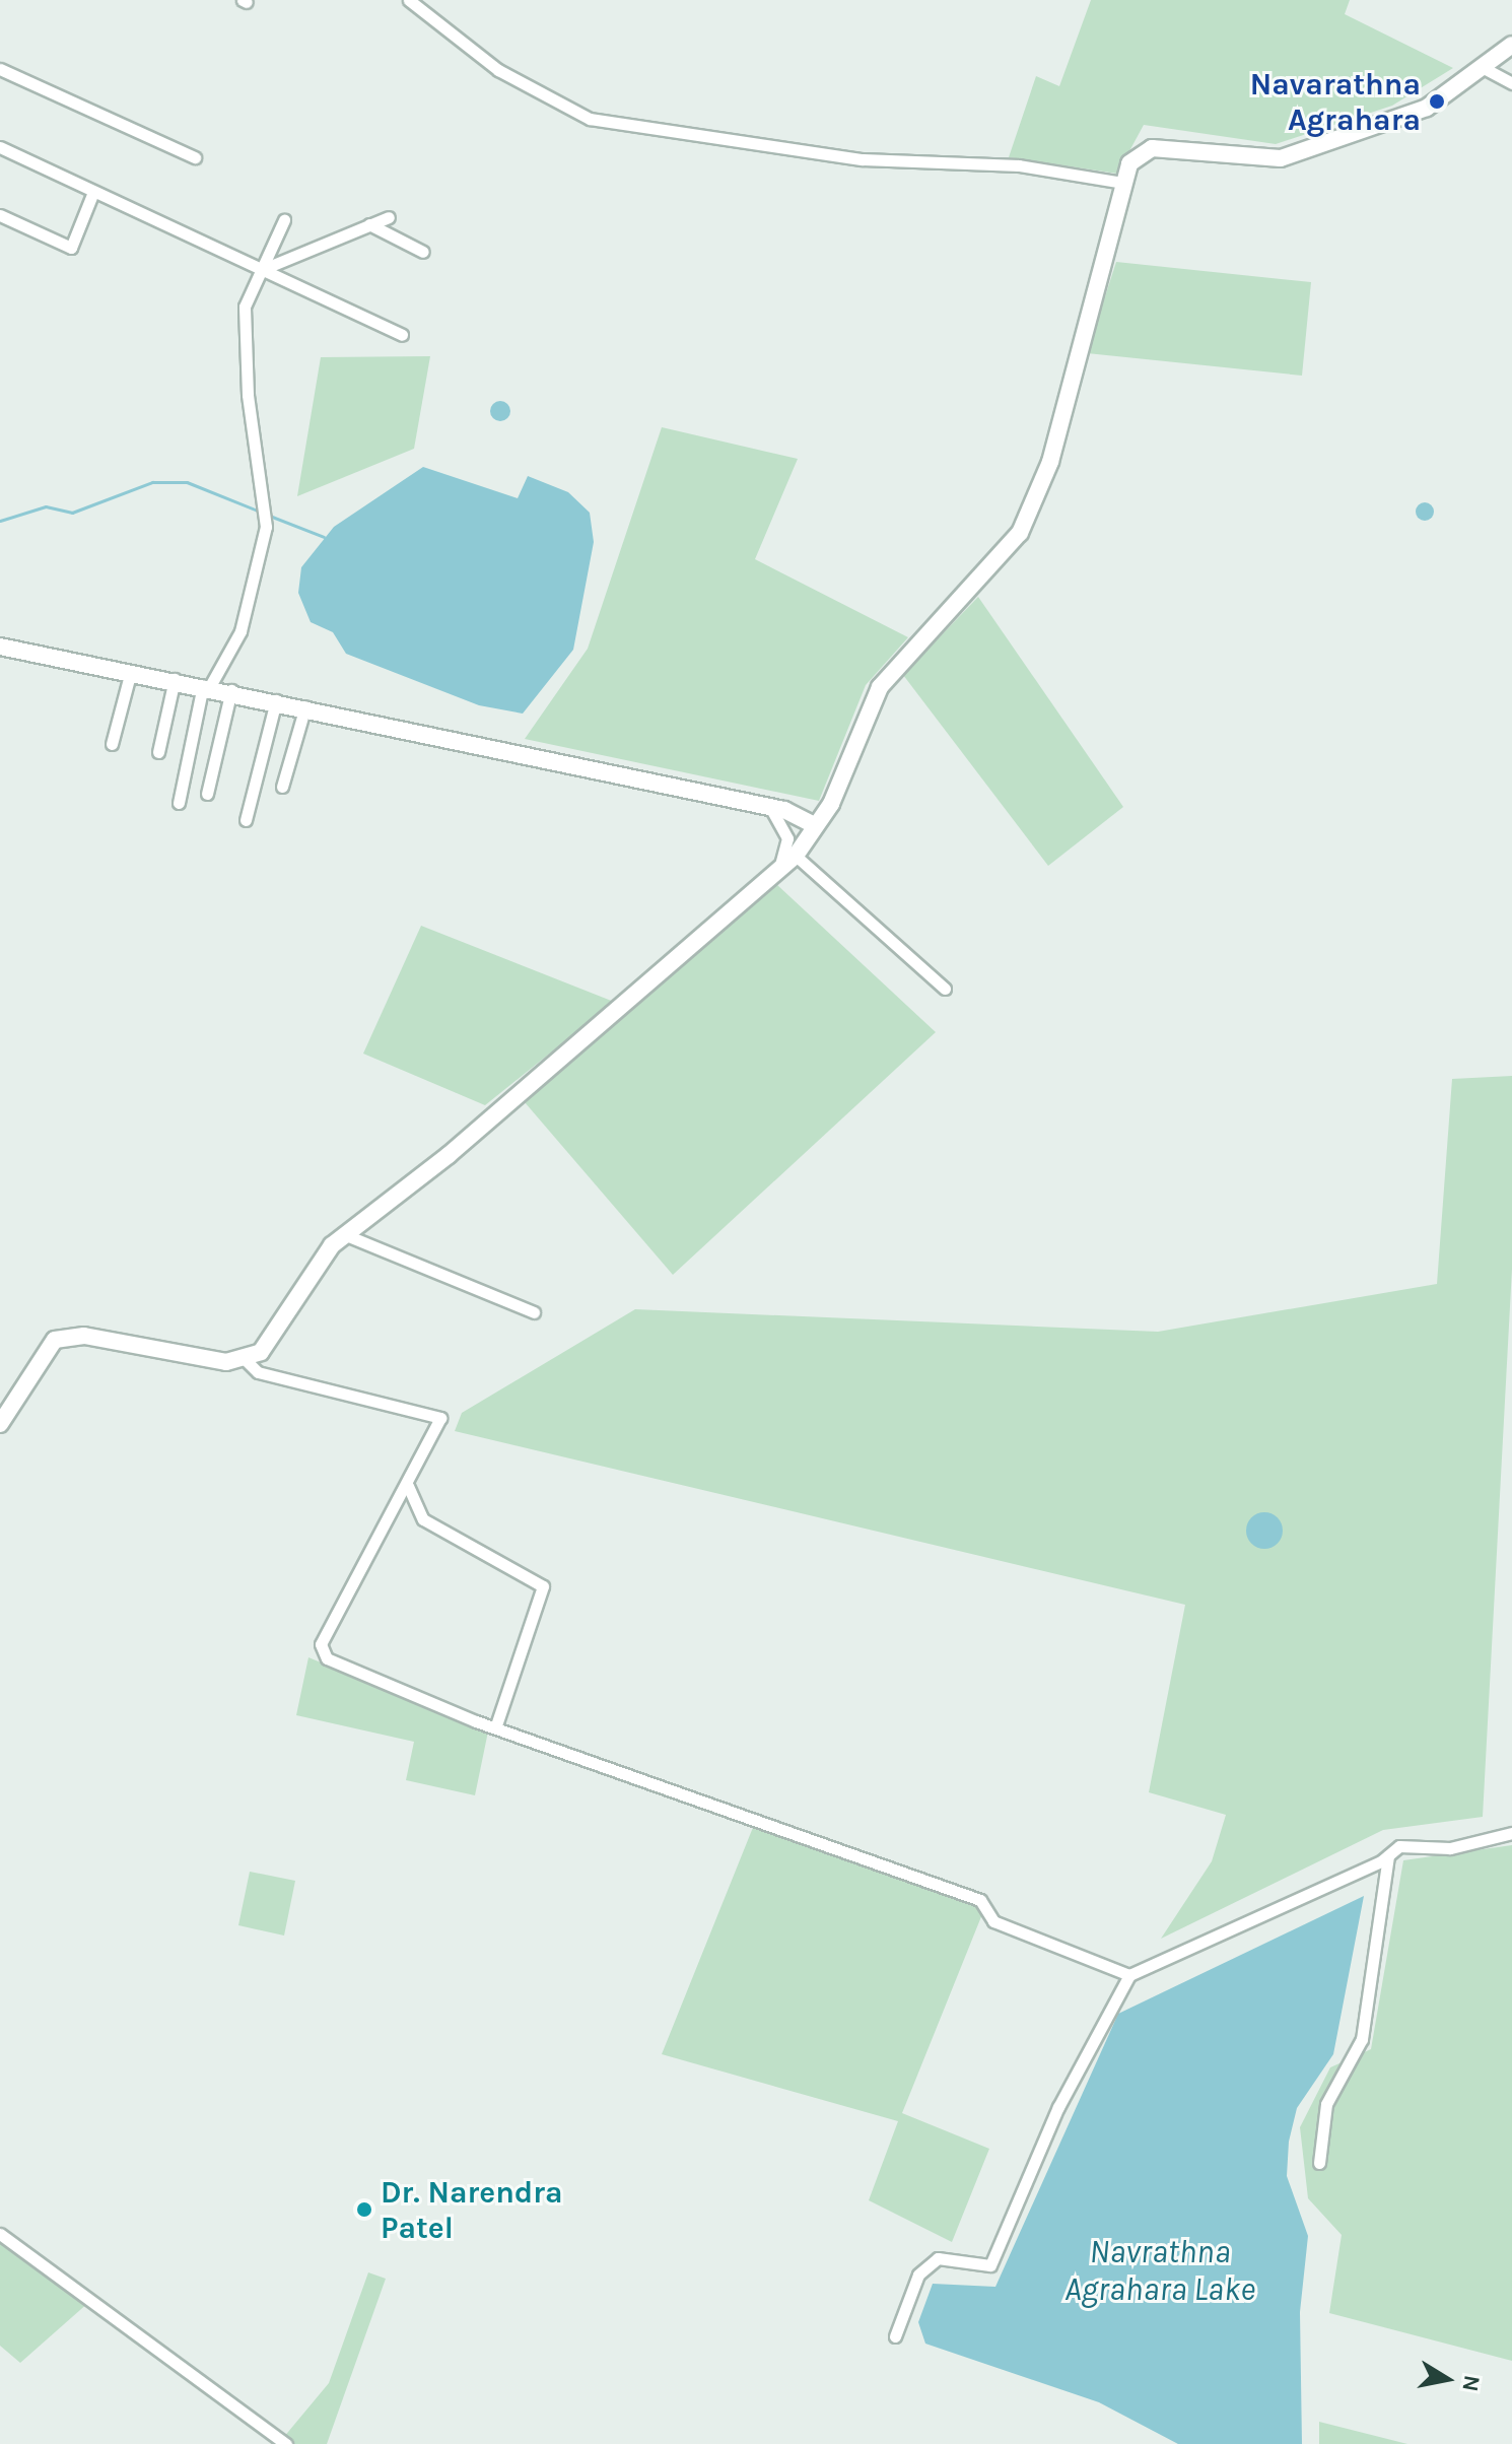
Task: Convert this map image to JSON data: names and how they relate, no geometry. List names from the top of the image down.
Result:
{
  "water": ["Navrathna Agrahara Lake"],
  "places": ["Navarathna Agrahara", "Dr. Narendra Patel"],
  "north": "right"
}
